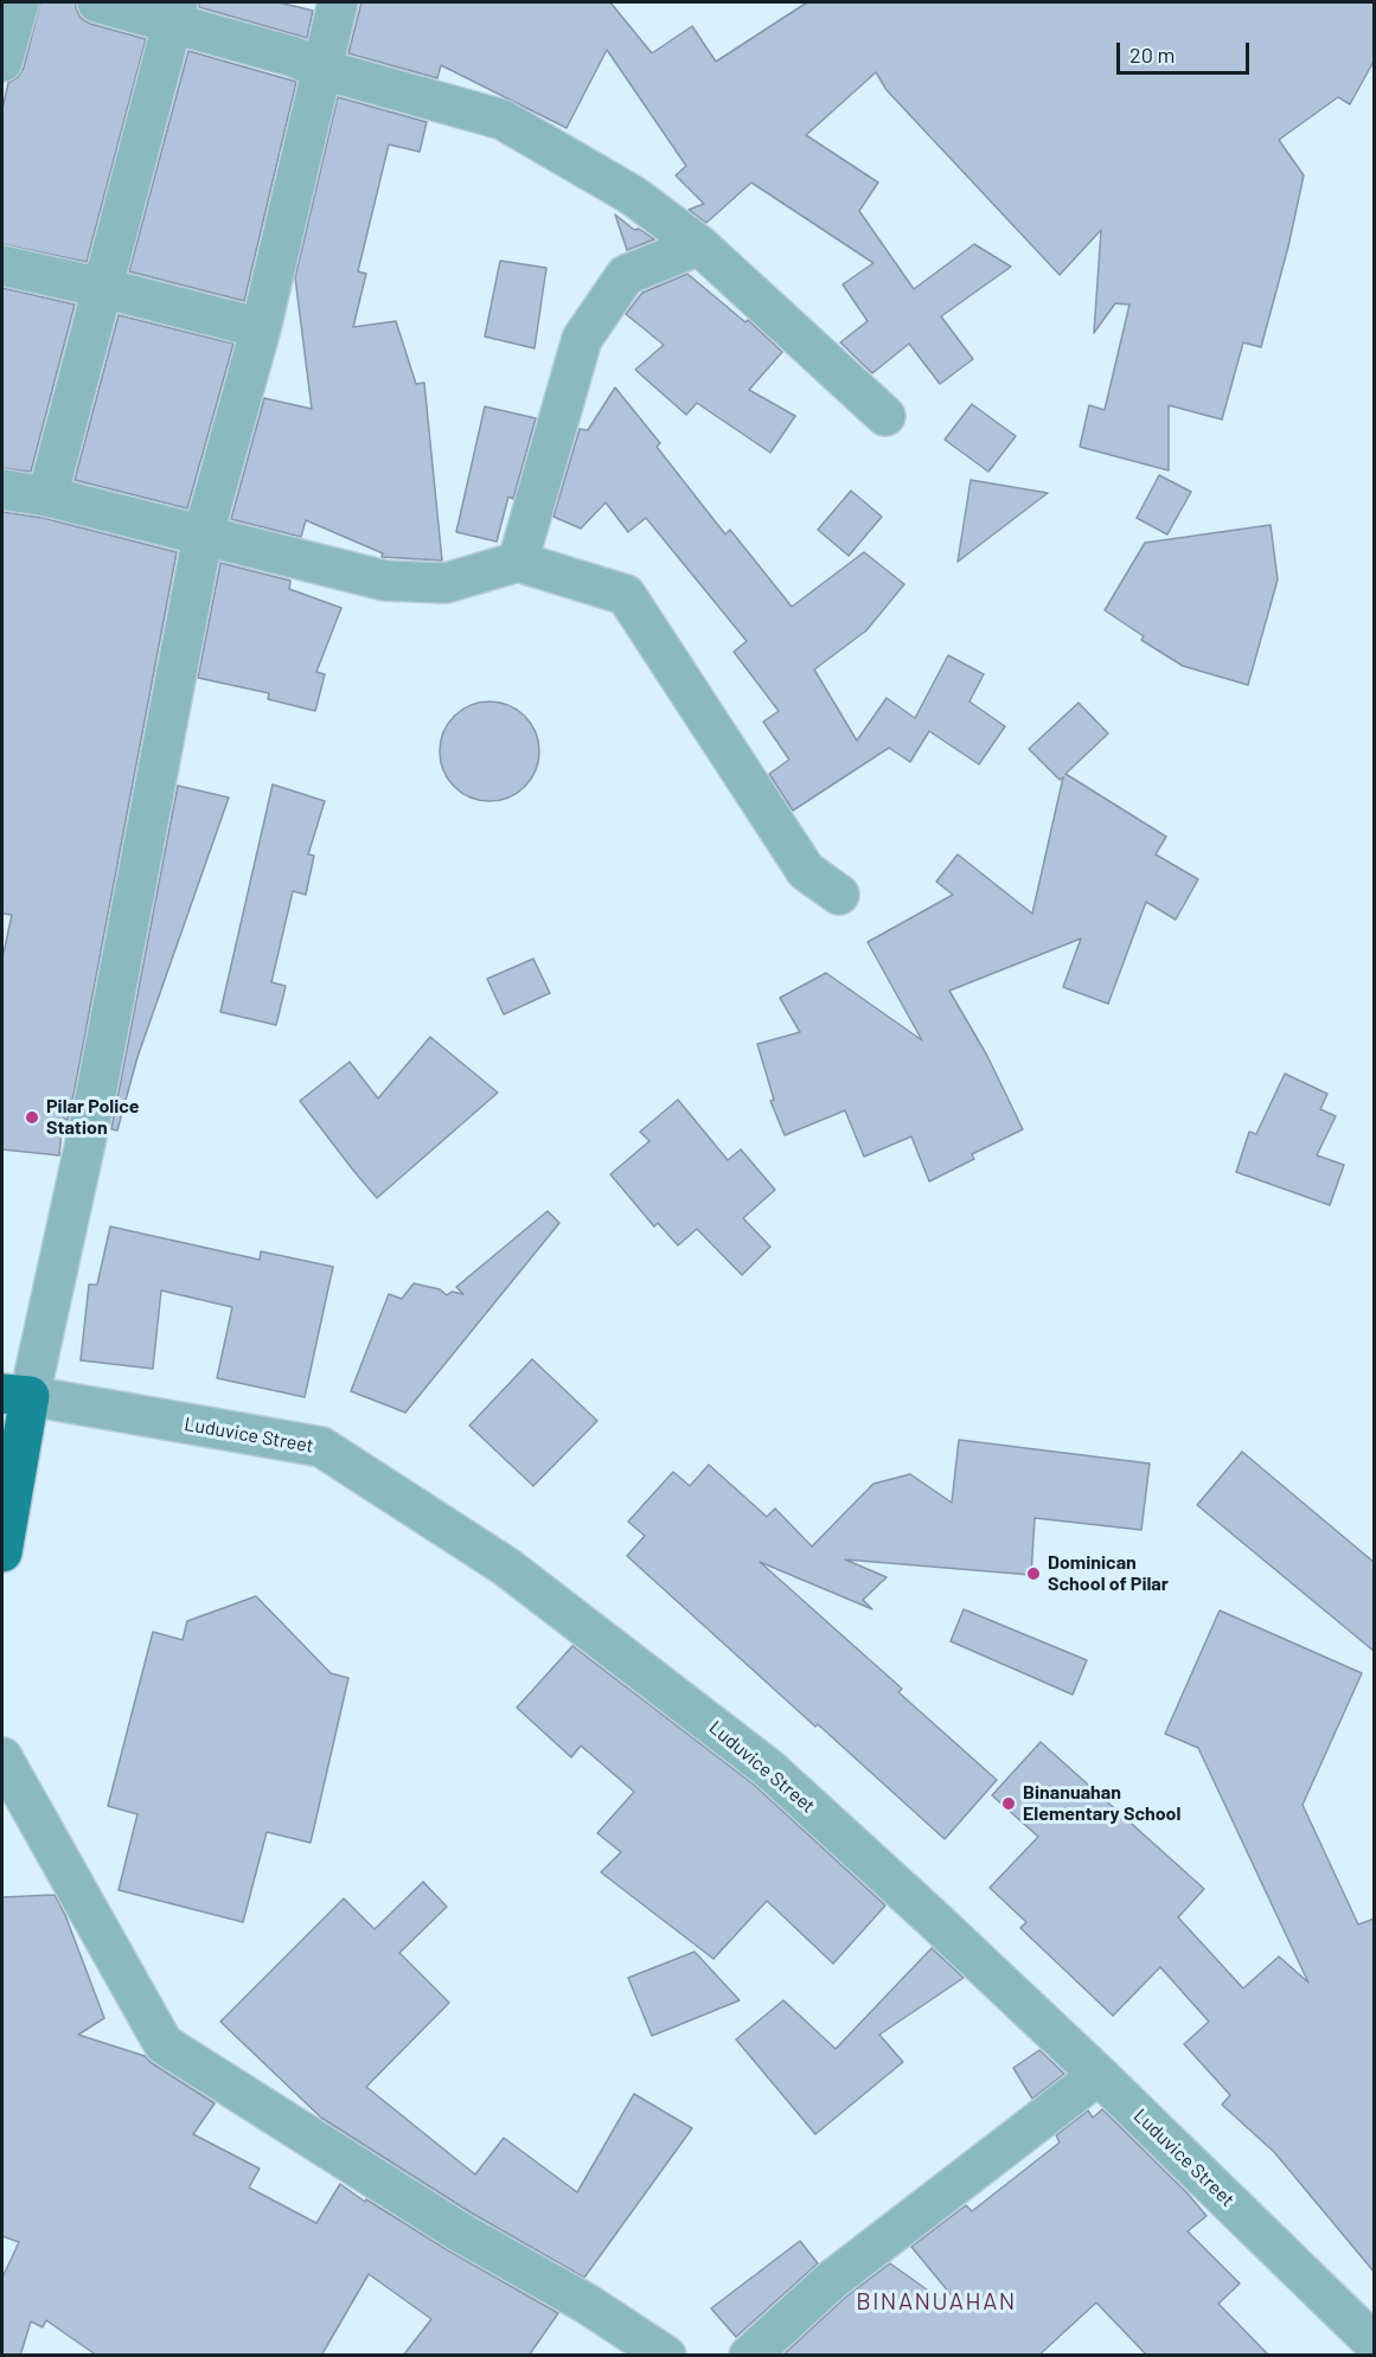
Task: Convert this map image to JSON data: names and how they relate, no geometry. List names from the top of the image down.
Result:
{
  "streets": {
    "street": ["Luduvice Street"]
  },
  "districts": ["BINANUAHAN"],
  "places": ["Pilar Police Station", "Dominican School of Pilar", "Binanuahan Elementary School"],
  "scale_bar": "20 m"
}
